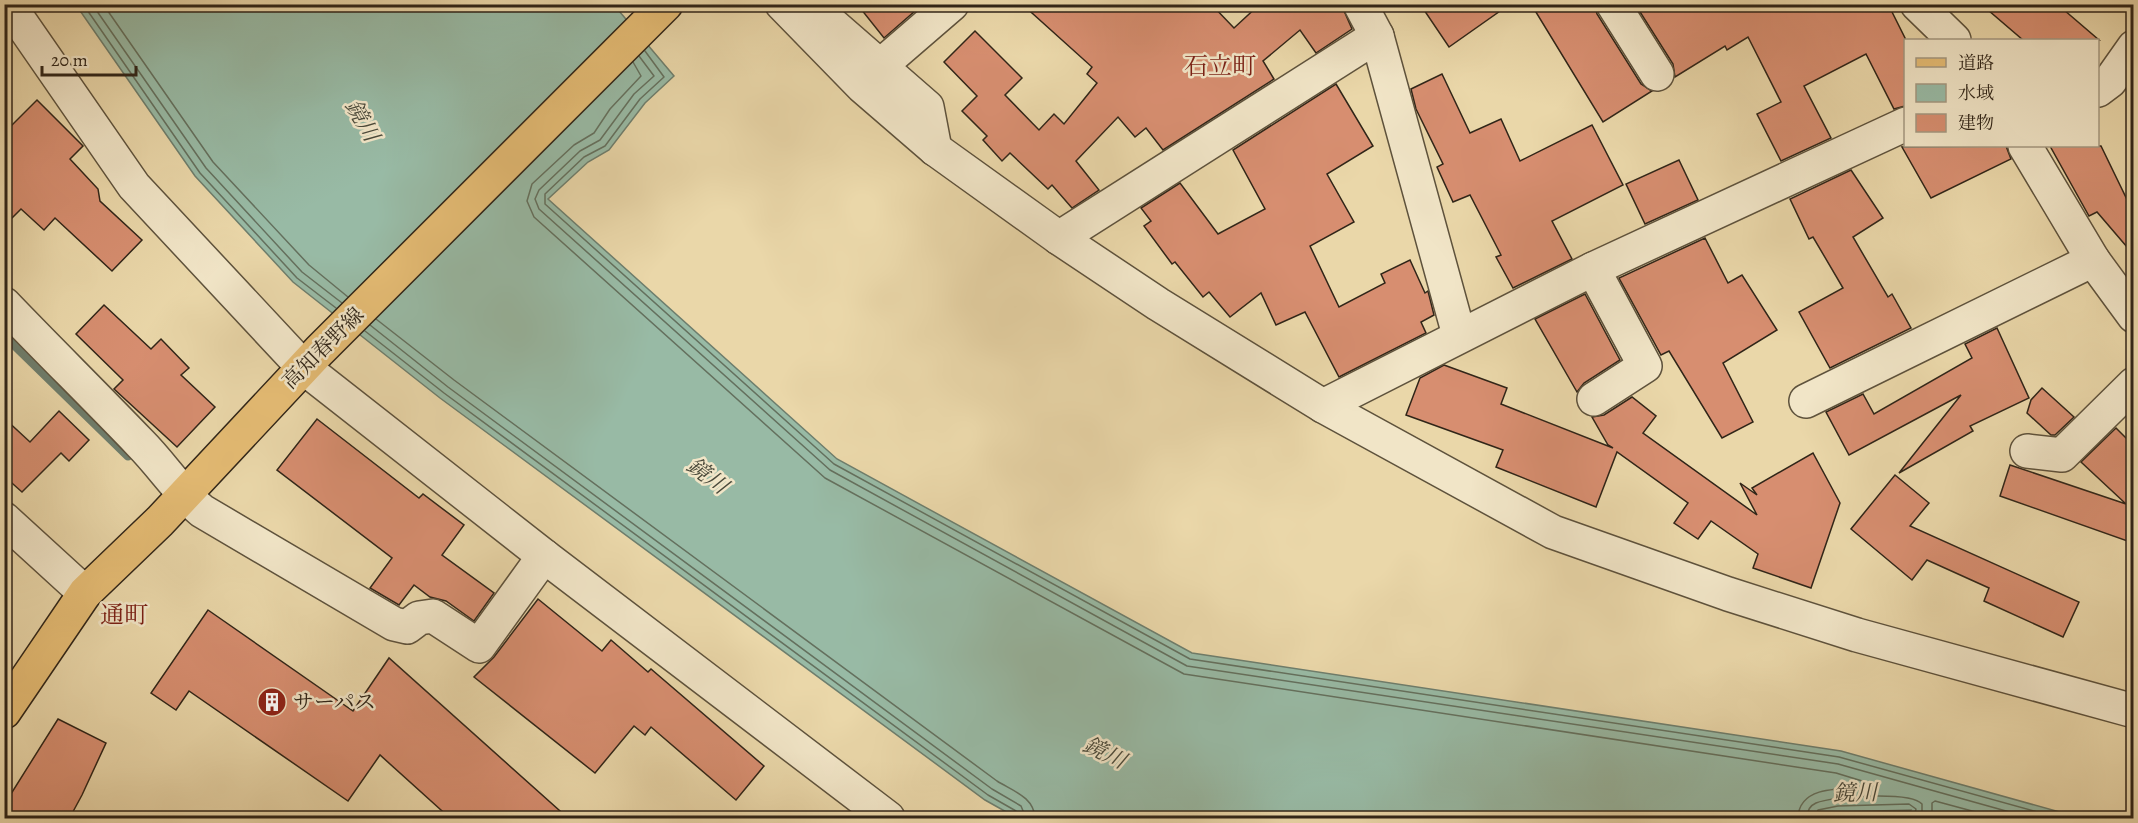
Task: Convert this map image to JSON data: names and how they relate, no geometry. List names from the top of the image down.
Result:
{
  "streets": {
    "main road": ["高知春野線"]
  },
  "districts": ["石立町", "通町"],
  "water": ["鏡川"],
  "places": {
    "building": ["サーパス"]
  },
  "legend": ["道路", "水域", "建物"],
  "scale_bar": "20 m"
}
